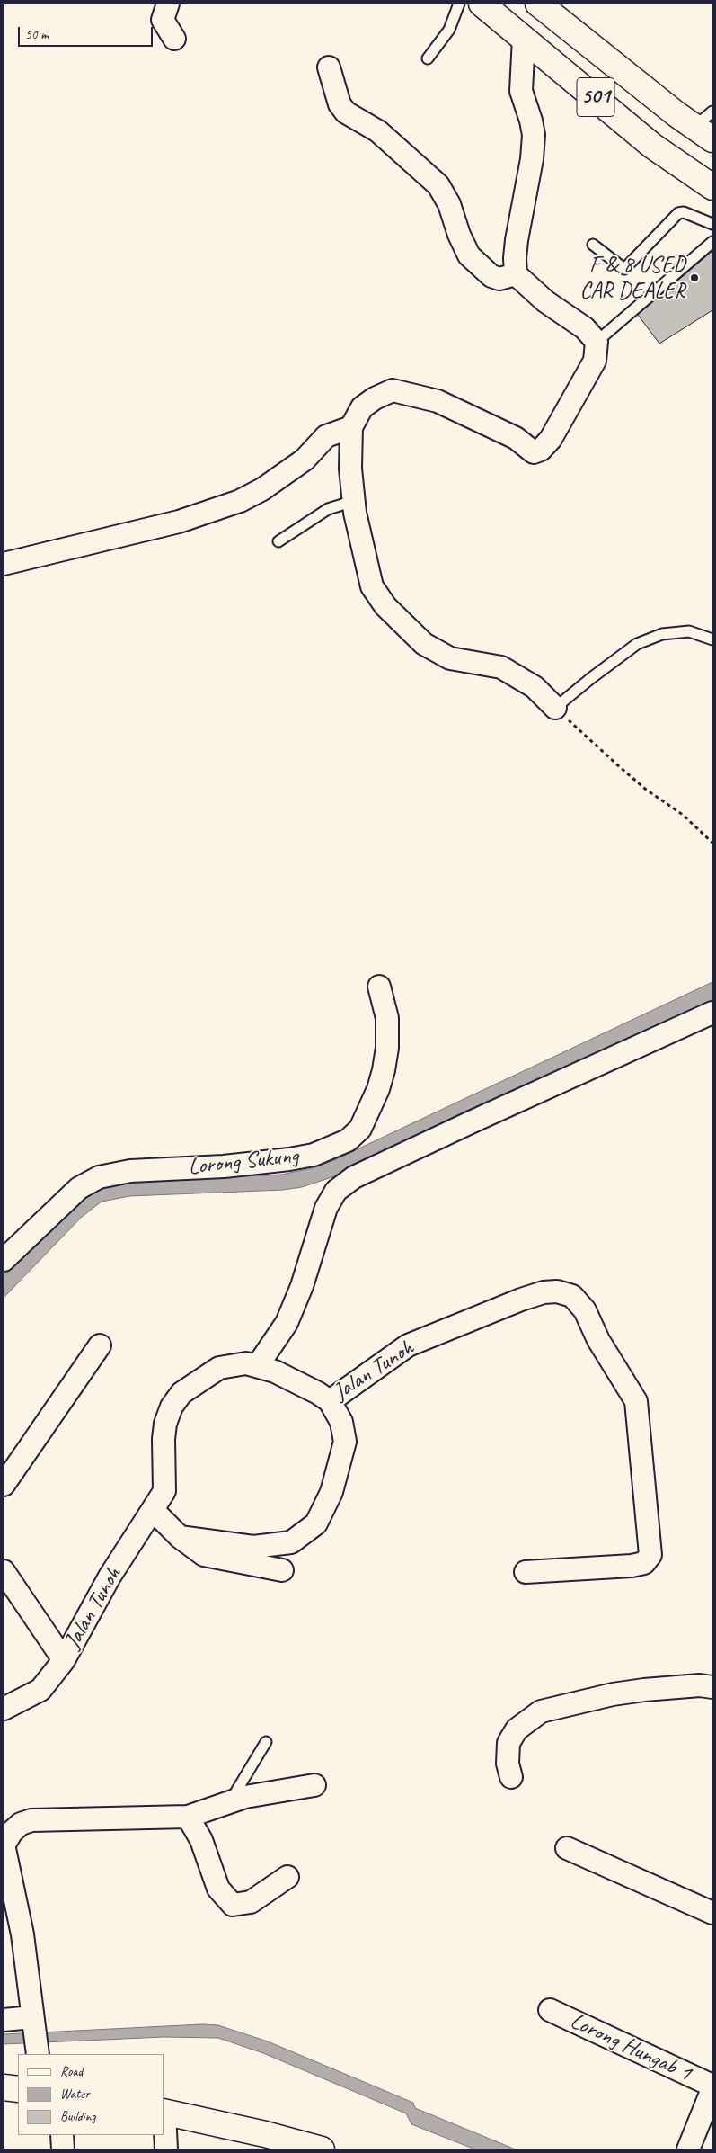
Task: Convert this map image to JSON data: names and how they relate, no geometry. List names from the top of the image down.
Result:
{
  "streets": {
    "main road": ["501"],
    "street": ["Lorong Sukung", "Jalan Tunoh", "Lorong Hungab 1"]
  },
  "places": ["F & 8 USED CAR DEALER"],
  "legend": ["Road", "Water", "Building"],
  "scale_bar": "50 m"
}
